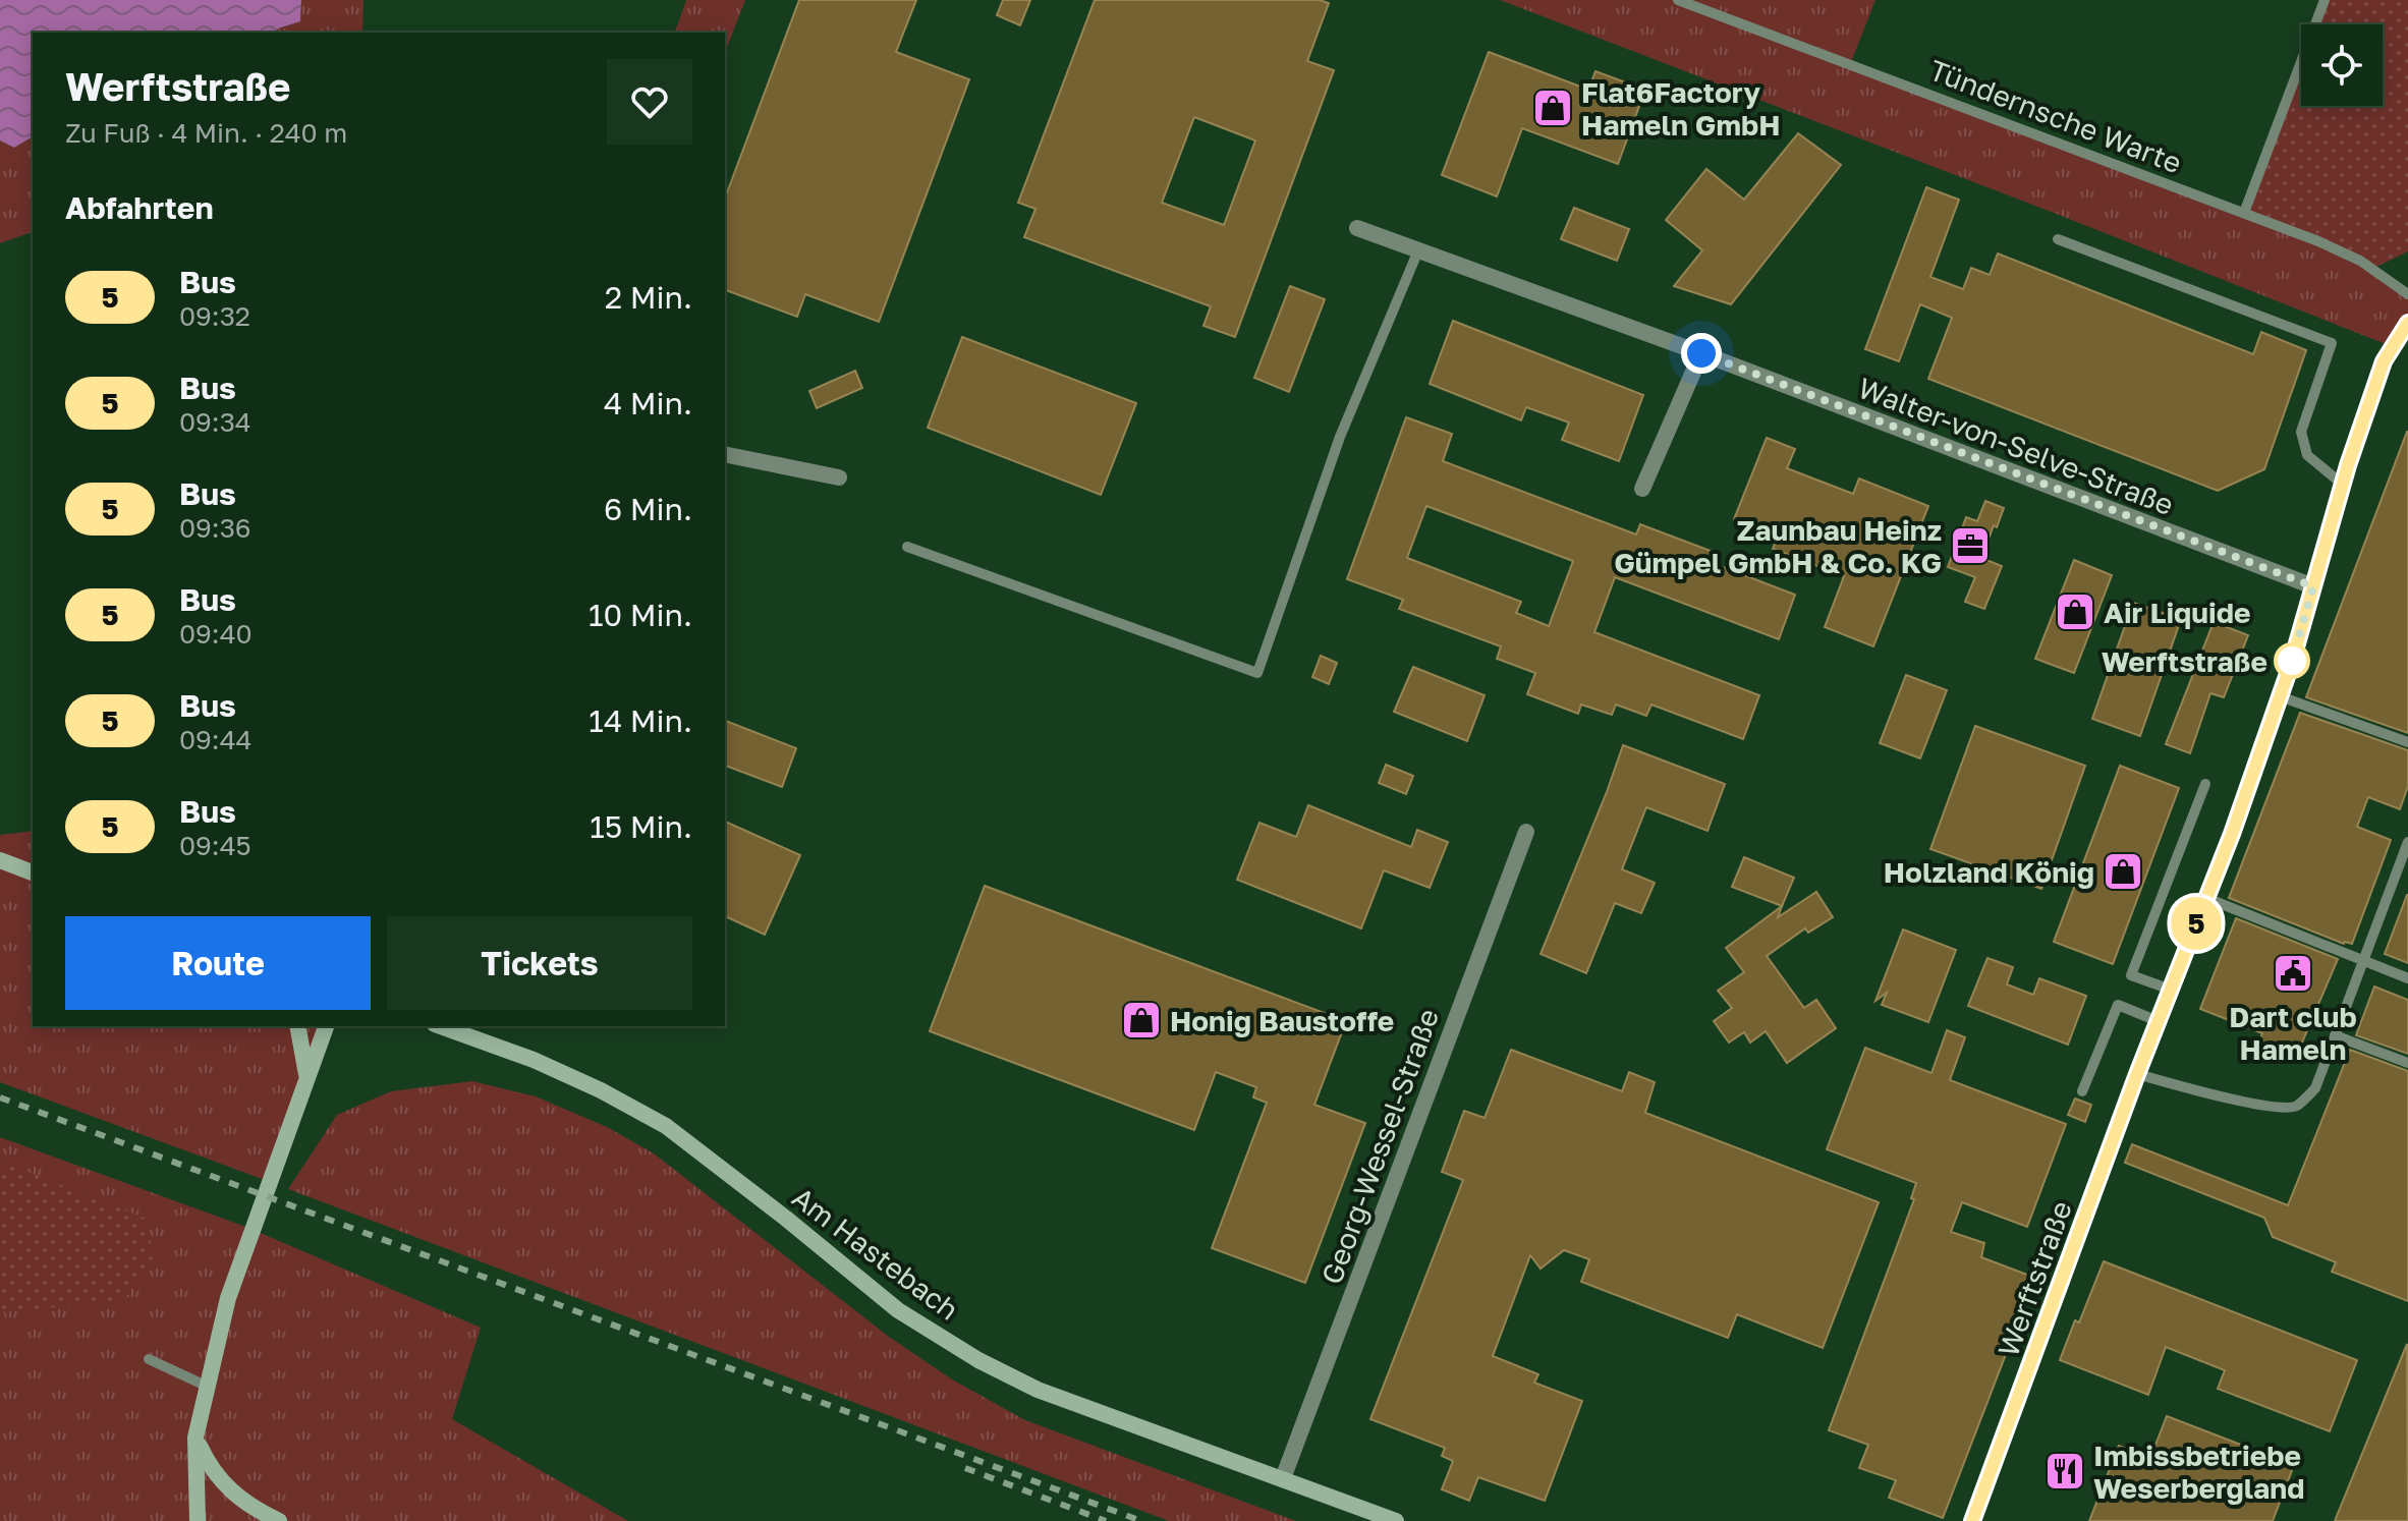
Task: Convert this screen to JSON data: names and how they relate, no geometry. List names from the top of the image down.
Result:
{
  "streets": {
    "main road": ["Am Hastebach", "Werftstraße"],
    "street": ["Walter-von-Selve-Straße", "Georg-Wessel-Straße"],
    "lane": ["Tündernsche Warte"]
  },
  "crossings": [
    ["Walter-von-Selve-Straße", "Werftstraße"],
    ["Georg-Wessel-Straße", "Am Hastebach"]
  ],
  "places": {
    "shop": [
      "Flat6Factory Hameln GmbH",
      "Air Liquide",
      "Holzland König",
      "Honig Baustoffe"
    ],
    "office": ["Zaunbau Heinz Gümpel GmbH & Co. KG"],
    "other": ["Werftstraße"],
    "public building": ["Dart club Hameln"],
    "restaurant": ["Imbissbetriebe Weserbergland"]
  },
  "lines": ["bus line 5"],
  "page": {
    "on_map": "5",
    "heading": [
      ["Werftstraße", "Zu Fuß · 4 Min. · 240 m"],
      "Abfahrten"
    ],
    "list": [
      {
        "mark": "5",
        "name": "Bus",
        "note": "09:32",
        "value": "2 Min."
      },
      {
        "mark": "5",
        "name": "Bus",
        "note": "09:34",
        "value": "4 Min."
      },
      {
        "mark": "5",
        "name": "Bus",
        "note": "09:36",
        "value": "6 Min."
      },
      {
        "mark": "5",
        "name": "Bus",
        "note": "09:40",
        "value": "10 Min."
      },
      {
        "mark": "5",
        "name": "Bus",
        "note": "09:44",
        "value": "14 Min."
      },
      {
        "mark": "5",
        "name": "Bus",
        "note": "09:45",
        "value": "15 Min."
      }
    ],
    "buttons": ["Route", "Tickets"]
  }
}
